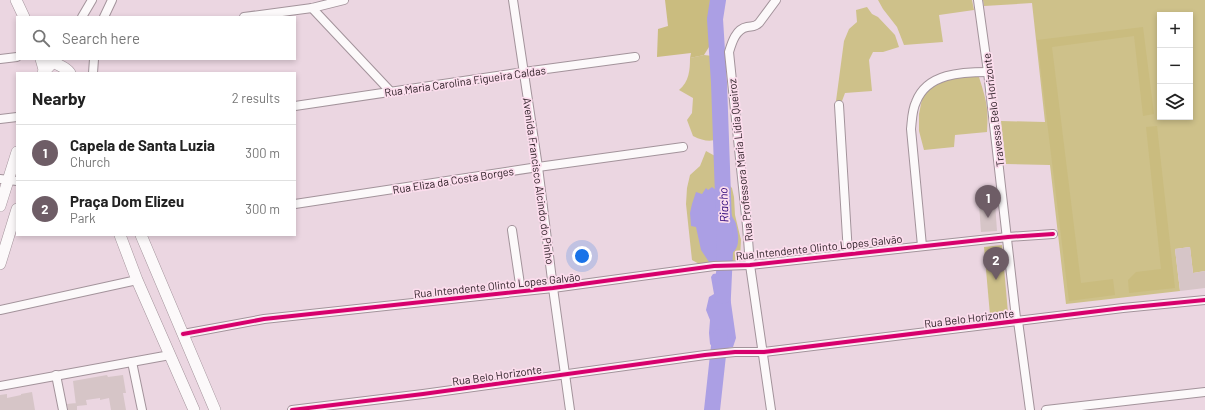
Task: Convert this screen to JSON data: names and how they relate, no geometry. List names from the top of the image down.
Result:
{
  "streets": {
    "street": [
      "Rua Maria Carolina Figueira Caldas",
      "Travessa Belo Horizonte",
      "Rua Professora Maria Lídia Queiroz",
      "Rua Eliza da Costa Borges",
      "Avenida Francisco Alcindo do Pinho",
      "Rua Intendente Olinto Lopes Galvão",
      "Rua Belo Horizonte"
    ]
  },
  "crossings": [
    ["Rua Maria Carolina Figueira Caldas", "Avenida Francisco Alcindo do Pinho"],
    ["Travessa Belo Horizonte", "Rua Intendente Olinto Lopes Galvão"],
    ["Travessa Belo Horizonte", "Rua Belo Horizonte"],
    ["Rua Professora Maria Lídia Queiroz", "Rua Intendente Olinto Lopes Galvão"],
    ["Rua Professora Maria Lídia Queiroz", "Rua Belo Horizonte"],
    ["Rua Eliza da Costa Borges", "Avenida Francisco Alcindo do Pinho"],
    ["Avenida Francisco Alcindo do Pinho", "Rua Intendente Olinto Lopes Galvão"],
    ["Avenida Francisco Alcindo do Pinho", "Rua Belo Horizonte"]
  ],
  "water": ["Riacho"],
  "page": {
    "map_buttons": ["+", "−"],
    "search": "Search here",
    "heading": ["Nearby", "2 results"],
    "list": [
      {
        "mark": "1",
        "name": "Capela de Santa Luzia",
        "note": "Church",
        "value": "300 m"
      },
      {
        "mark": "2",
        "name": "Praça Dom Elizeu",
        "note": "Park",
        "value": "300 m"
      }
    ],
    "pins": ["1", "2"]
  }
}
